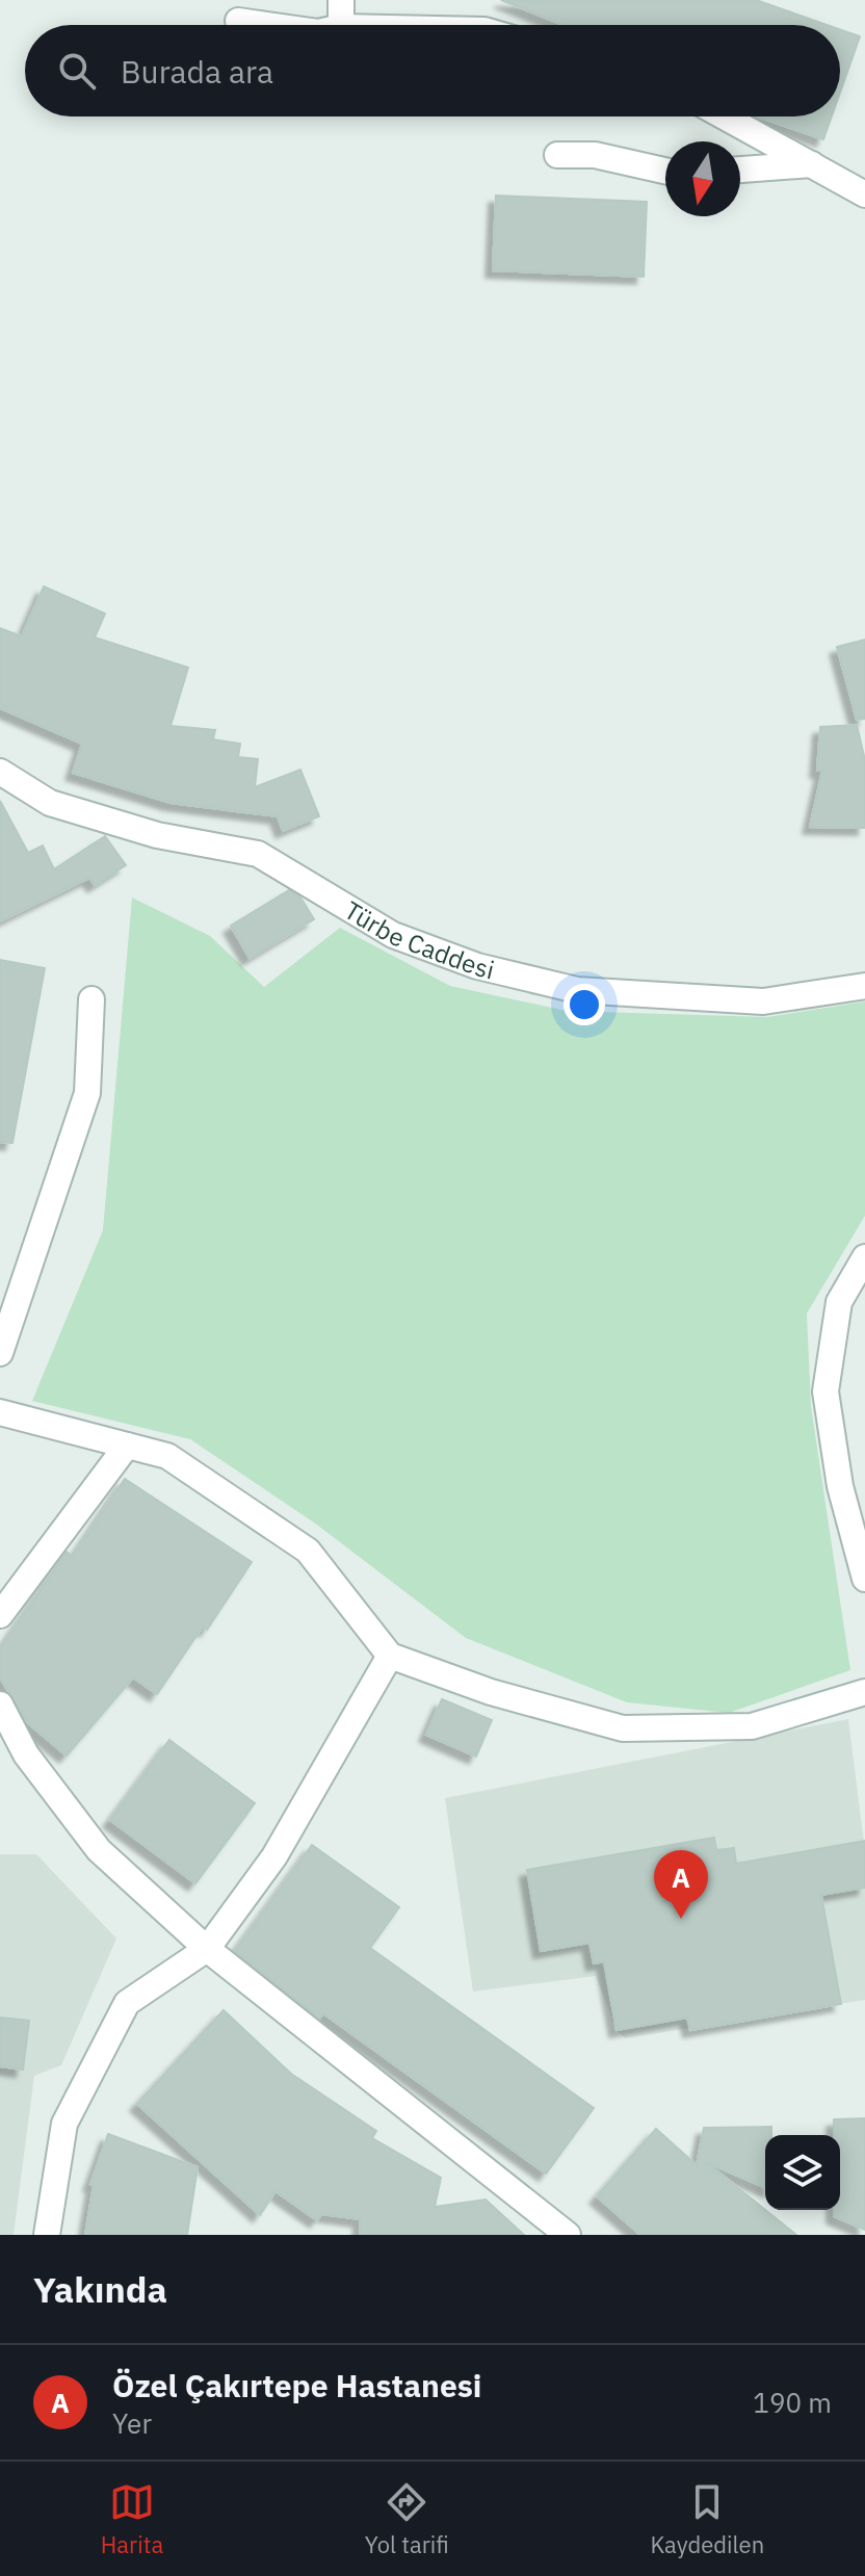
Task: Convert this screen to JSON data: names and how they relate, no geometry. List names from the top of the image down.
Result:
{
  "streets": {
    "street": ["Türbe Caddesi"]
  },
  "north": "bottom",
  "page": {
    "search": "Burada ara",
    "pins": "A",
    "heading": "Yakında",
    "list": [
      {
        "mark": "A",
        "name": "Özel Çakırtepe Hastanesi",
        "note": "Yer",
        "value": "190 m"
      }
    ],
    "nav": ["Harita", "Yol tarifi", "Kaydedilen"]
  }
}
